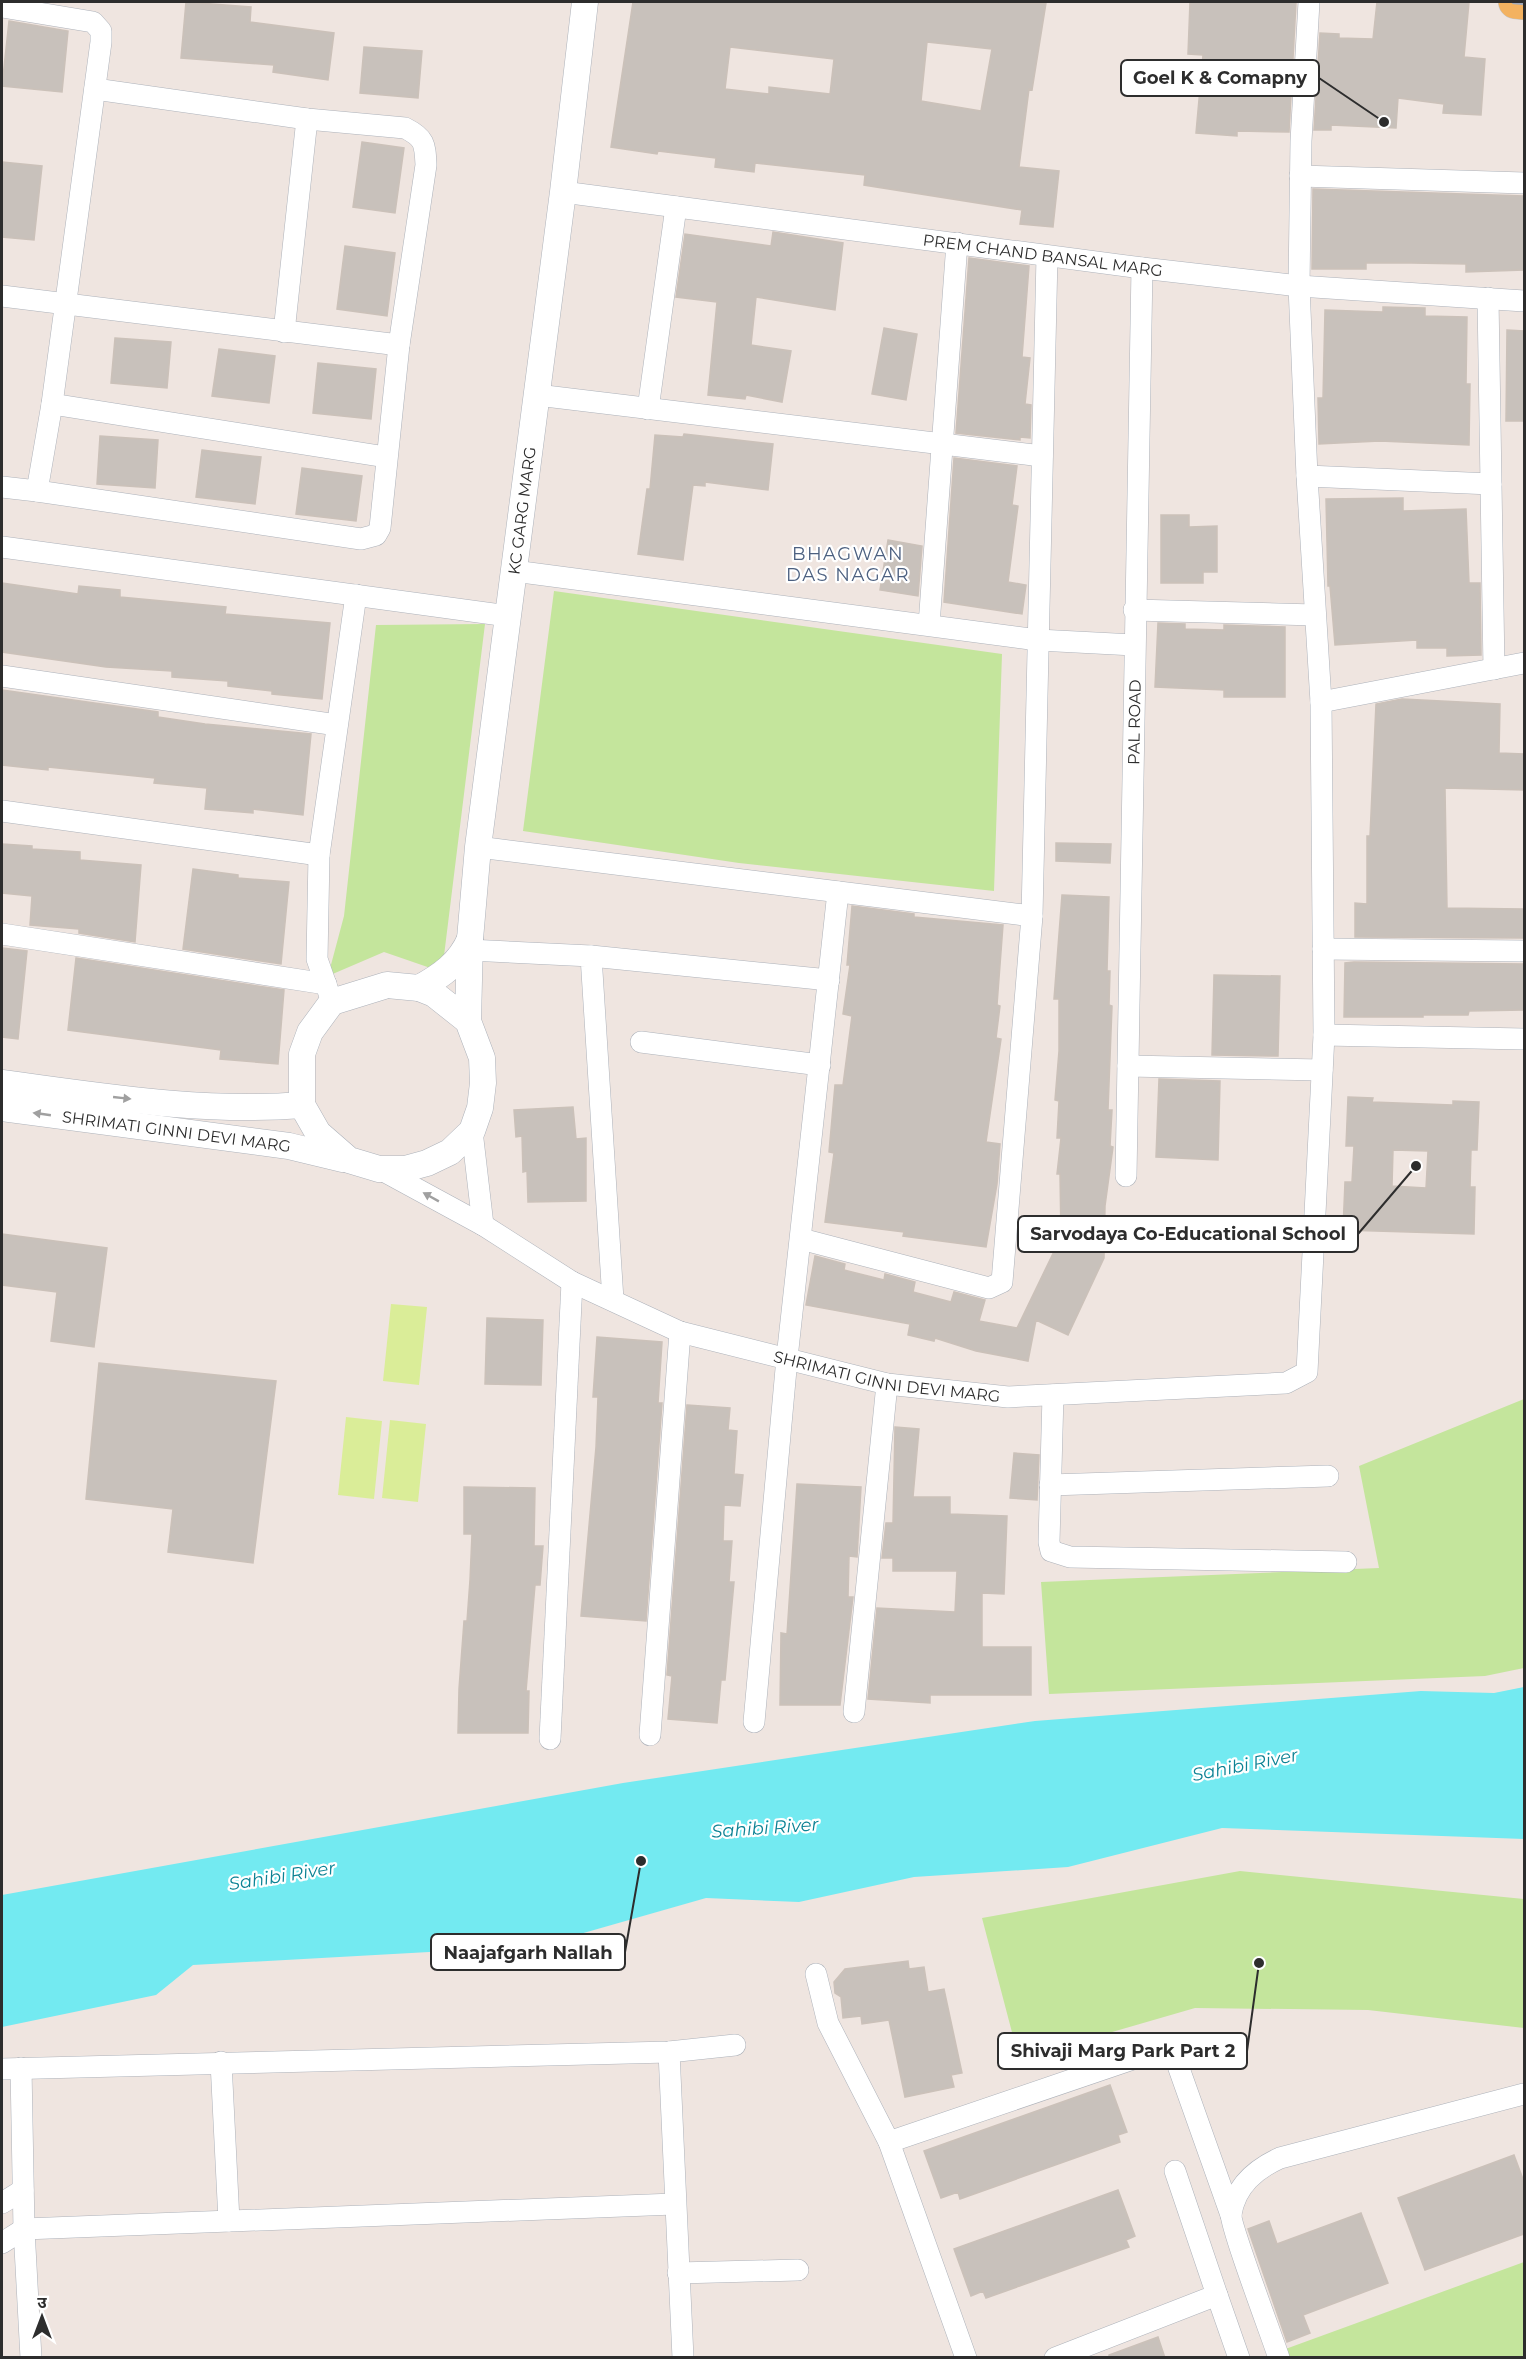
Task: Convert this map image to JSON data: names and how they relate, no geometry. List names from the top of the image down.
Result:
{
  "streets": {
    "street": [
      "PREM CHAND BANSAL MARG",
      "KC GARG MARG",
      "PAL ROAD",
      "SHRIMATI GINNI DEVI MARG"
    ]
  },
  "crossings": [
    ["PREM CHAND BANSAL MARG", "KC GARG MARG"],
    ["PREM CHAND BANSAL MARG", "PAL ROAD"],
    ["KC GARG MARG", "SHRIMATI GINNI DEVI MARG"]
  ],
  "districts": ["BHAGWAN DAS NAGAR"],
  "water": ["Sahibi River"],
  "places": [
    "Goel K & Comapny",
    "Sarvodaya Co-Educational School",
    "Naajafgarh Nallah",
    "Shivaji Marg Park Part 2"
  ],
  "north": "top"
}
